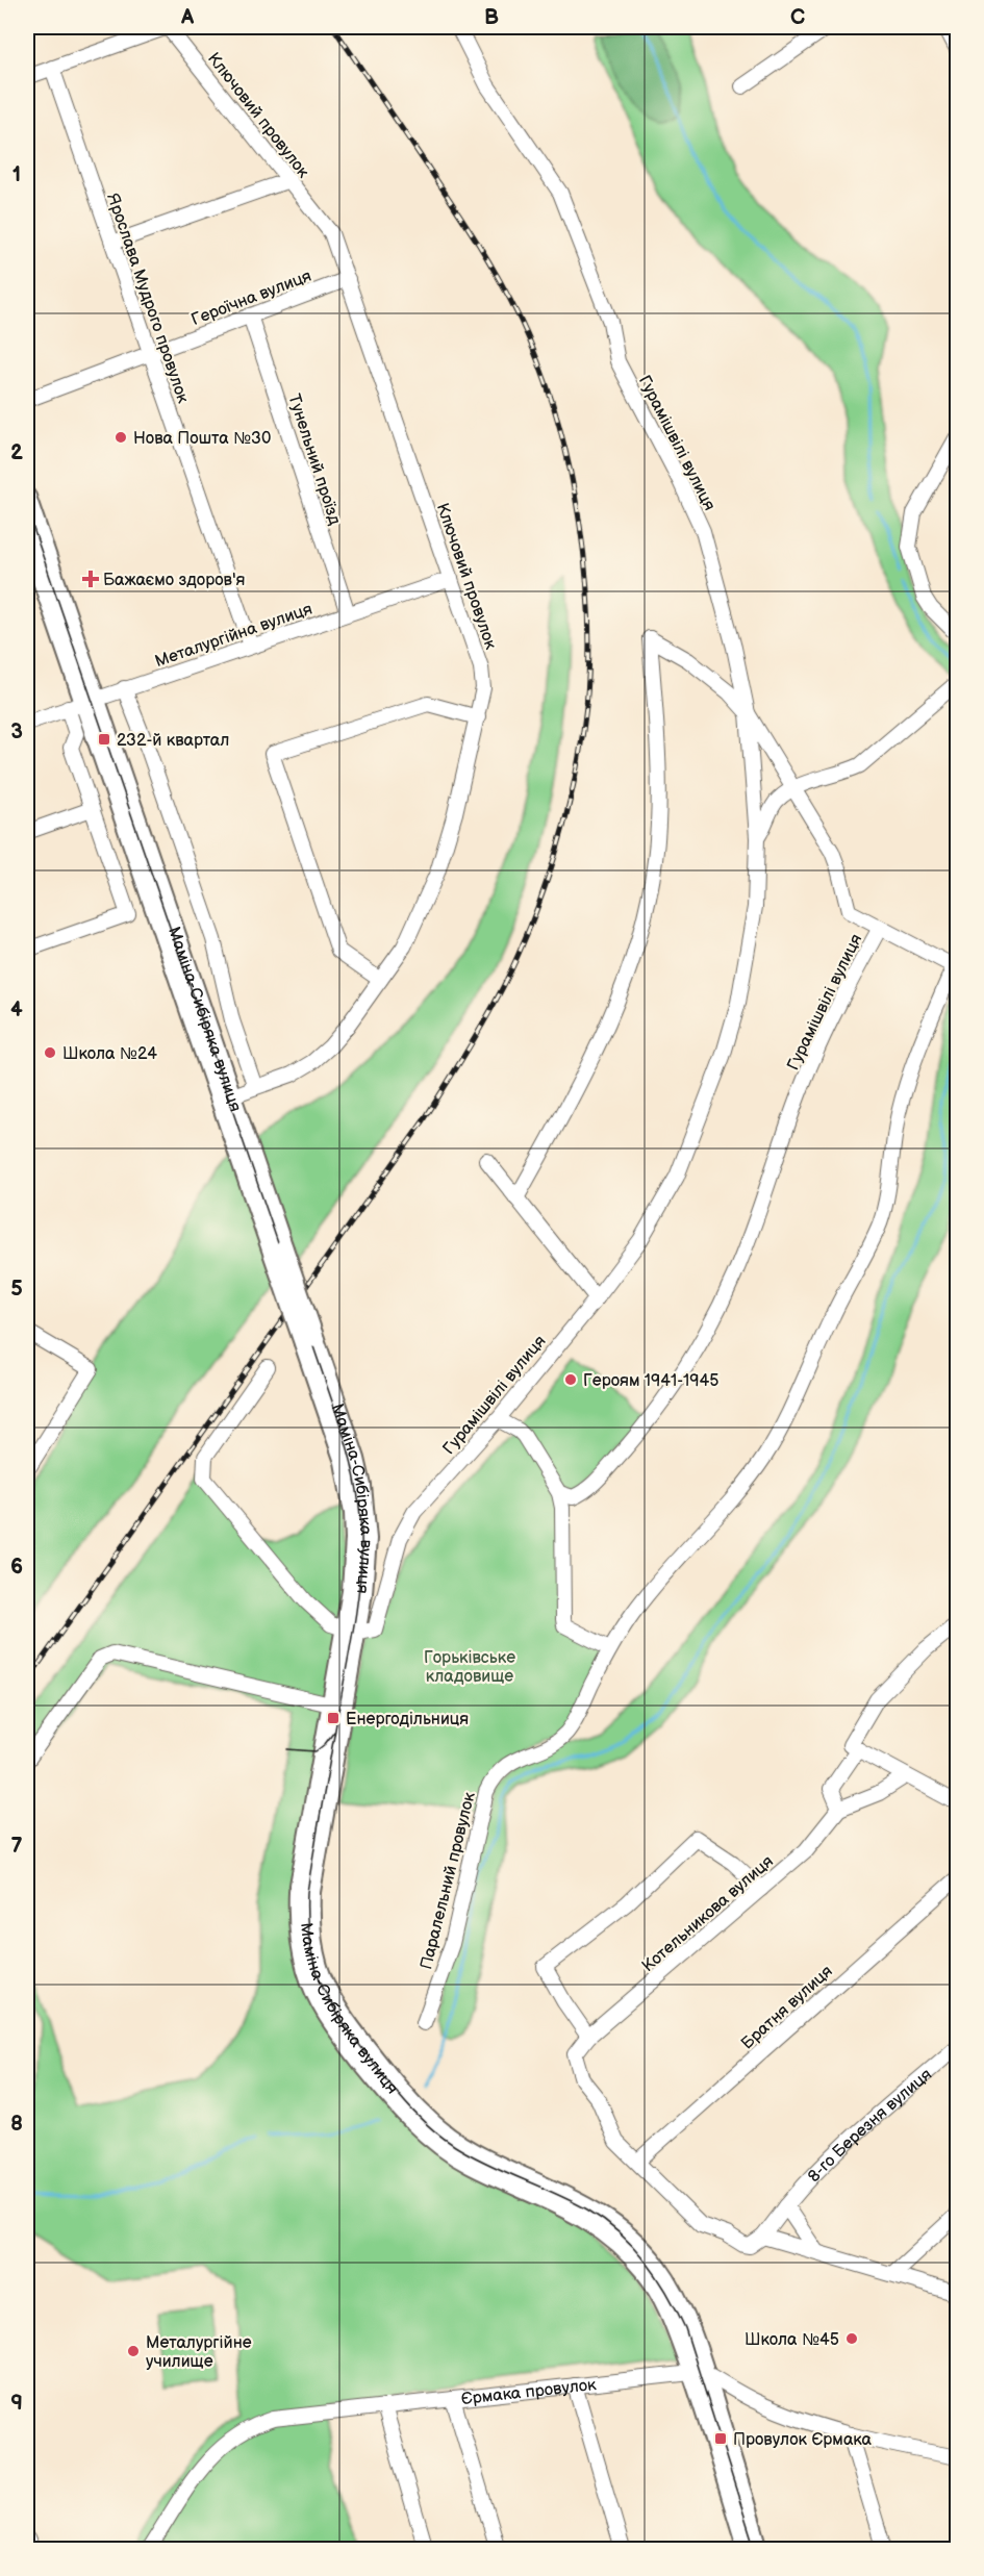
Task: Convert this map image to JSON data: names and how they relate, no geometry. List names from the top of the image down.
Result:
{
  "streets": {
    "main road": ["Маміна-Сибіряка вулиця"],
    "street": [
      "Ключовий провулок",
      "Героїчна вулиця",
      "Ярослава Мудрого провулок",
      "Гурамішвілі вулиця",
      "Тунельний проїзд",
      "Металургійна вулиця",
      "Паралельний провулок",
      "Котельникова вулиця",
      "Братня вулиця",
      "8-го Березня вулиця",
      "Єрмака провулок"
    ]
  },
  "crossings": [
    ["Ключовий провулок", "Героїчна вулиця"],
    ["Ключовий провулок", "Металургійна вулиця"],
    ["Ключовий провулок", "Маміна-Сибіряка вулиця"],
    ["Героїчна вулиця", "Ярослава Мудрого провулок"],
    ["Героїчна вулиця", "Тунельний проїзд"],
    ["Ярослава Мудрого провулок", "Металургійна вулиця"],
    ["Гурамішвілі вулиця", "Маміна-Сибіряка вулиця"],
    ["Гурамішвілі вулиця", "Паралельний провулок"],
    ["Тунельний проїзд", "Металургійна вулиця"],
    ["Металургійна вулиця", "Маміна-Сибіряка вулиця"],
    ["Маміна-Сибіряка вулиця", "Єрмака провулок"]
  ],
  "parks": ["Горьківське кладовище"],
  "places": {
    "other": [
      "Нова Пошта №30",
      "Школа №24",
      "Героям 1941-1945",
      "Школа №45",
      "Металургійне училище"
    ],
    "health": ["Бажаємо здоров'я"],
    "transit": ["232-й квартал", "Енергодільниця", "Провулок Єрмака"]
  },
  "grid": {
    "columns": ["A", "B", "C"],
    "rows": [
      "1",
      "2",
      "3",
      "4",
      "5",
      "6",
      "7",
      "8",
      "9"
    ]
  }
}
